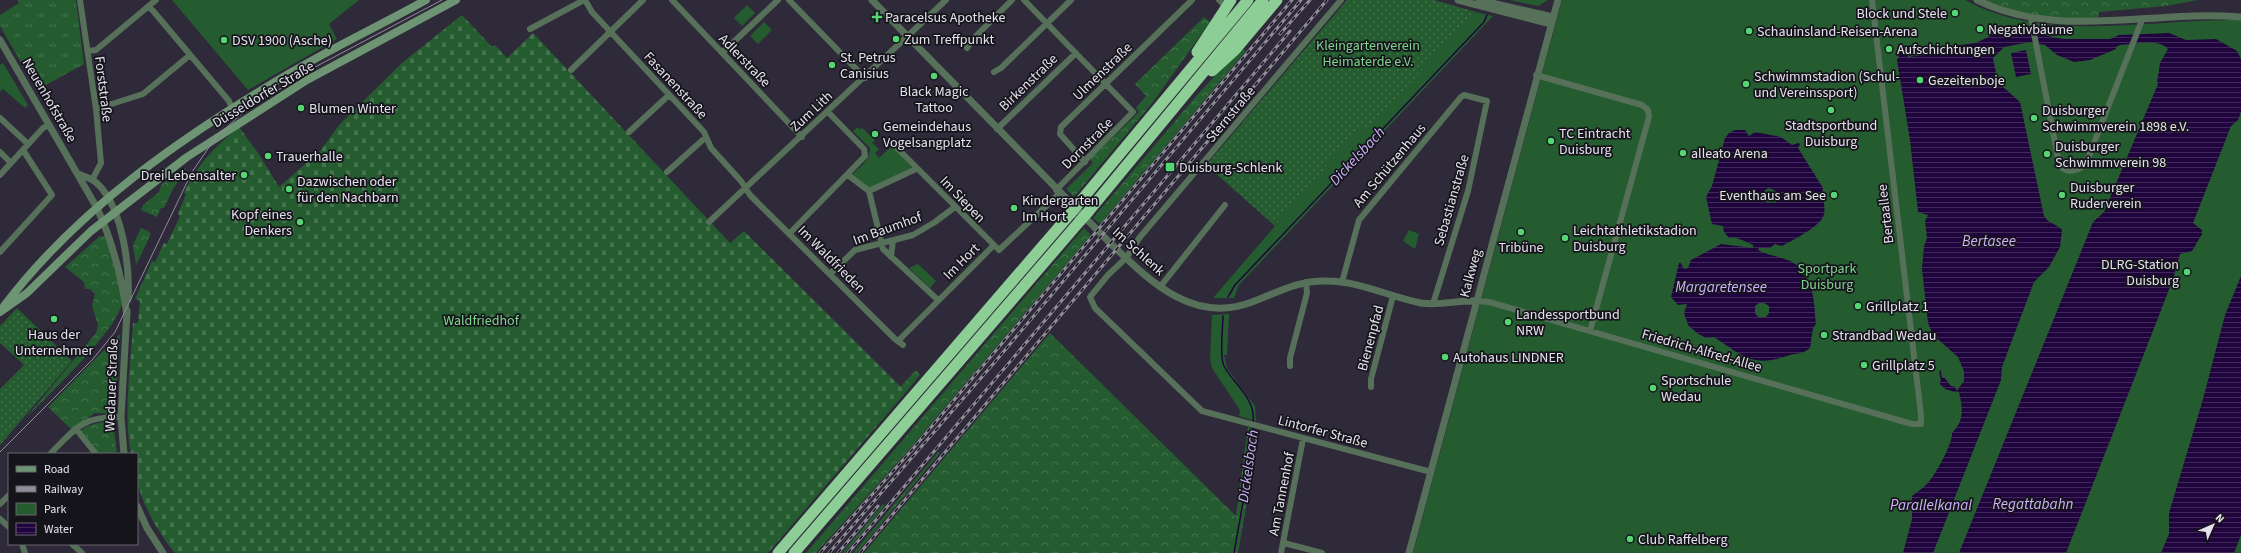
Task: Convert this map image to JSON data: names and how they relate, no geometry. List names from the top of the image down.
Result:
{
  "streets": {
    "main road": ["Düsseldorfer Straße"],
    "street": [
      "Adlerstraße",
      "Ulmenstraße",
      "Birkenstraße",
      "Fasanenstraße",
      "Forststraße",
      "Neuenhofstraße",
      "Zum Lith",
      "Sternstraße",
      "Dornstraße",
      "Am Schützenhaus",
      "Im Siepen",
      "Sebastianstraße",
      "Bertaallee",
      "Im Baumhof",
      "Im Schlenk",
      "Im Waldfrieden",
      "Im Hort",
      "Kalkweg",
      "Bienenpfad",
      "Friedrich-Alfred-Allee",
      "Wedauer Straße",
      "Lintorfer Straße",
      "Am Tannenhof"
    ]
  },
  "crossings": [
    ["Adlerstraße", "Zum Lith"],
    ["Ulmenstraße", "Dornstraße"],
    ["Birkenstraße", "Im Schlenk"],
    ["Fasanenstraße", "Zum Lith"],
    ["Fasanenstraße", "Im Waldfrieden"],
    ["Düsseldorfer Straße", "Neuenhofstraße"],
    ["Düsseldorfer Straße", "Wedauer Straße"],
    ["Neuenhofstraße", "Wedauer Straße"],
    ["Zum Lith", "Im Schlenk"],
    ["Zum Lith", "Im Waldfrieden"],
    ["Sternstraße", "Im Schlenk"],
    ["Sternstraße", "Lintorfer Straße"],
    ["Dornstraße", "Im Schlenk"],
    ["Dornstraße", "Im Hort"],
    ["Am Schützenhaus", "Sebastianstraße"],
    ["Am Schützenhaus", "Im Schlenk"],
    ["Im Siepen", "Im Baumhof"],
    ["Im Siepen", "Im Hort"],
    ["Sebastianstraße", "Im Schlenk"],
    ["Bertaallee", "Friedrich-Alfred-Allee"],
    ["Im Baumhof", "Im Waldfrieden"],
    ["Im Schlenk", "Im Hort"],
    ["Im Schlenk", "Kalkweg"],
    ["Im Schlenk", "Bienenpfad"],
    ["Im Schlenk", "Friedrich-Alfred-Allee"],
    ["Im Waldfrieden", "Im Hort"],
    ["Kalkweg", "Friedrich-Alfred-Allee"],
    ["Kalkweg", "Lintorfer Straße"],
    ["Lintorfer Straße", "Am Tannenhof"]
  ],
  "water": [
    "Dickelsbach",
    "Bertasee",
    "Margaretensee",
    "Regattabahn",
    "Parallelkanal"
  ],
  "parks": ["Kleingartenverein Heimaterde e.V.", "Sportpark Duisburg", "Waldfriedhof"],
  "places": {
    "other": [
      "Block und Stele",
      "Negativbäume",
      "Schauinsland-Reisen-Arena",
      "Zum Treffpunkt",
      "DSV 1900 (Asche)",
      "Aufschichtungen",
      "St. Petrus Canisius",
      "Black Magic Tattoo",
      "Gezeitenboje",
      "Schwimmstadion (Schul- und Vereinssport)",
      "Blumen Winter",
      "Stadtsportbund Duisburg",
      "Duisburger Schwimmverein 1898 e.V.",
      "Gemeindehaus Vogelsangplatz",
      "TC Eintracht Duisburg",
      "alleato Arena",
      "Duisburger Schwimmverein 98",
      "Trauerhalle",
      "Drei Lebensalter",
      "Dazwischen oder für den Nachbarn",
      "Eventhaus am See",
      "Duisburger Ruderverein",
      "Kindergarten Im Hort",
      "Kopf eines Denkers",
      "Tribüne",
      "Leichtathletikstadion Duisburg",
      "DLRG-Station Duisburg",
      "Grillplatz 1",
      "Haus der Unternehmer",
      "Landessportbund NRW",
      "Strandbad Wedau",
      "Autohaus LINDNER",
      "Grillplatz 5",
      "Sportschule Wedau",
      "Club Raffelberg"
    ],
    "health": ["Paracelsus Apotheke"],
    "transit": ["Duisburg-Schlenk"]
  },
  "legend": [
    "Road",
    "Railway",
    "Park",
    "Water"
  ],
  "north": "top right"
}
